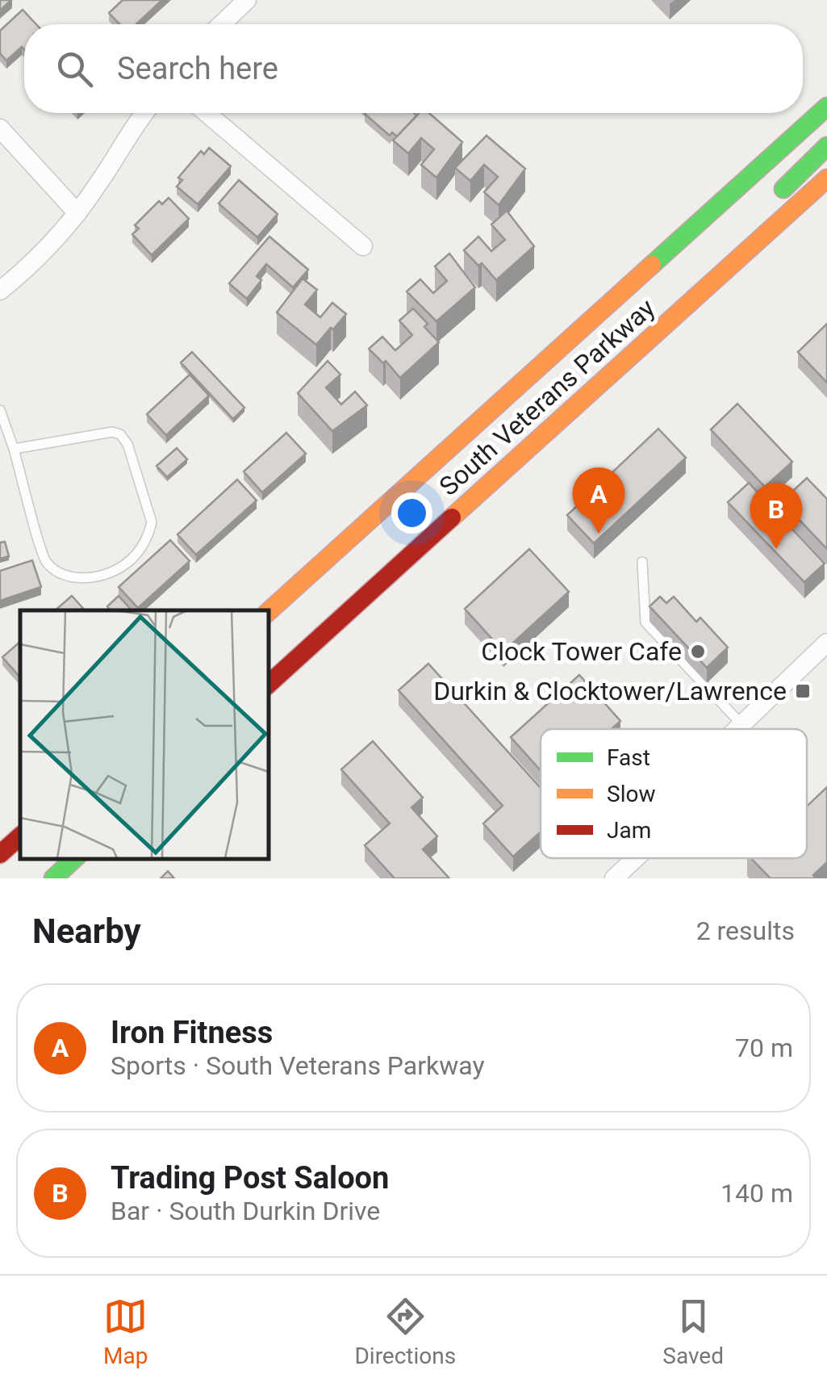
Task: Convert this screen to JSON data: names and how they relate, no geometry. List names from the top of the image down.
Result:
{
  "streets": {
    "highway": ["South Veterans Parkway"]
  },
  "places": {
    "other": ["Clock Tower Cafe"],
    "transit": ["Durkin & Clocktower/Lawrence"]
  },
  "legend": ["Fast", "Slow", "Jam"],
  "page": {
    "search": "Search here",
    "pins": ["A", "B"],
    "heading": ["Nearby", "2 results"],
    "list": [
      {
        "mark": "A",
        "name": "Iron Fitness",
        "note": "Sports · South Veterans Parkway",
        "value": "70 m"
      },
      {
        "mark": "B",
        "name": "Trading Post Saloon",
        "note": "Bar · South Durkin Drive",
        "value": "140 m"
      }
    ],
    "nav": ["Map", "Directions", "Saved"]
  }
}
